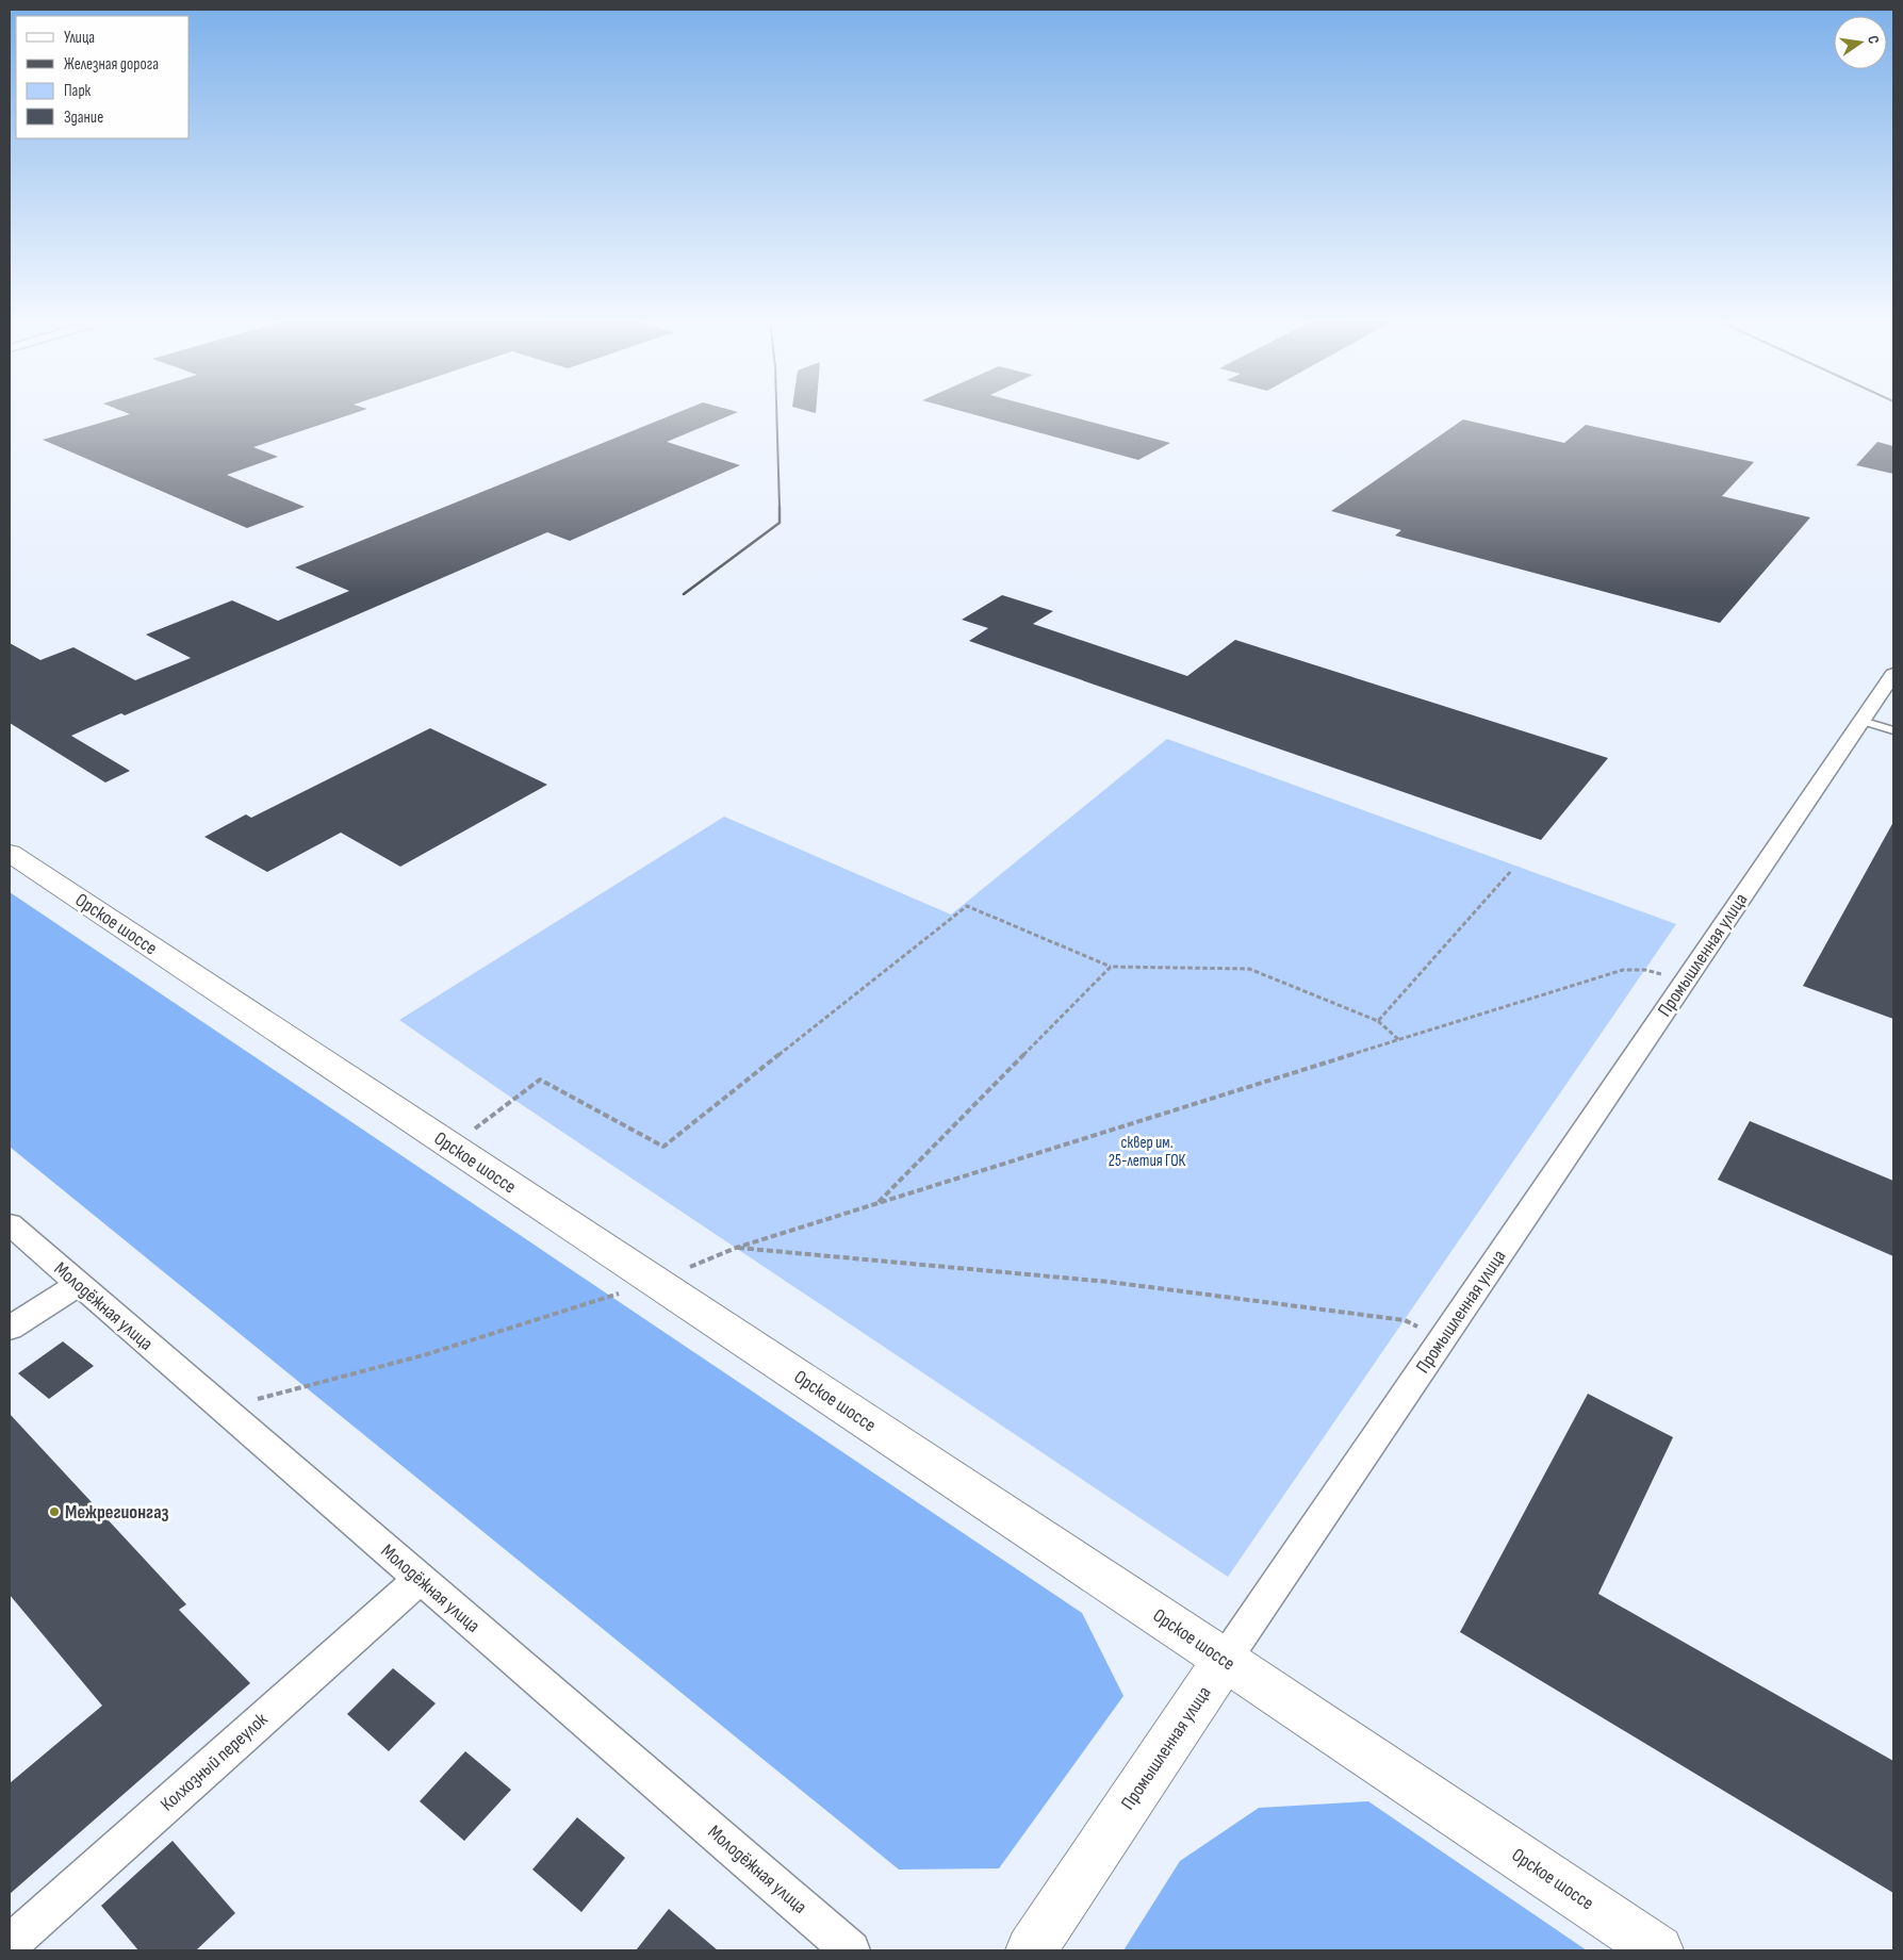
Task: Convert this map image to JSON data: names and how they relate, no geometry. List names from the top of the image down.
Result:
{
  "streets": {
    "main road": ["Орское шоссе", "Промышленная улица"],
    "street": ["Молодёжная улица", "Колхозный переулок"]
  },
  "crossings": [
    ["Орское шоссе", "Промышленная улица"],
    ["Молодёжная улица", "Колхозный переулок"]
  ],
  "parks": ["сквер им. 25-летия ГОК"],
  "places": ["Межрегионгаз"],
  "legend": [
    "Улица",
    "Железная дорога",
    "Парк",
    "Здание"
  ],
  "north": "right"
}
